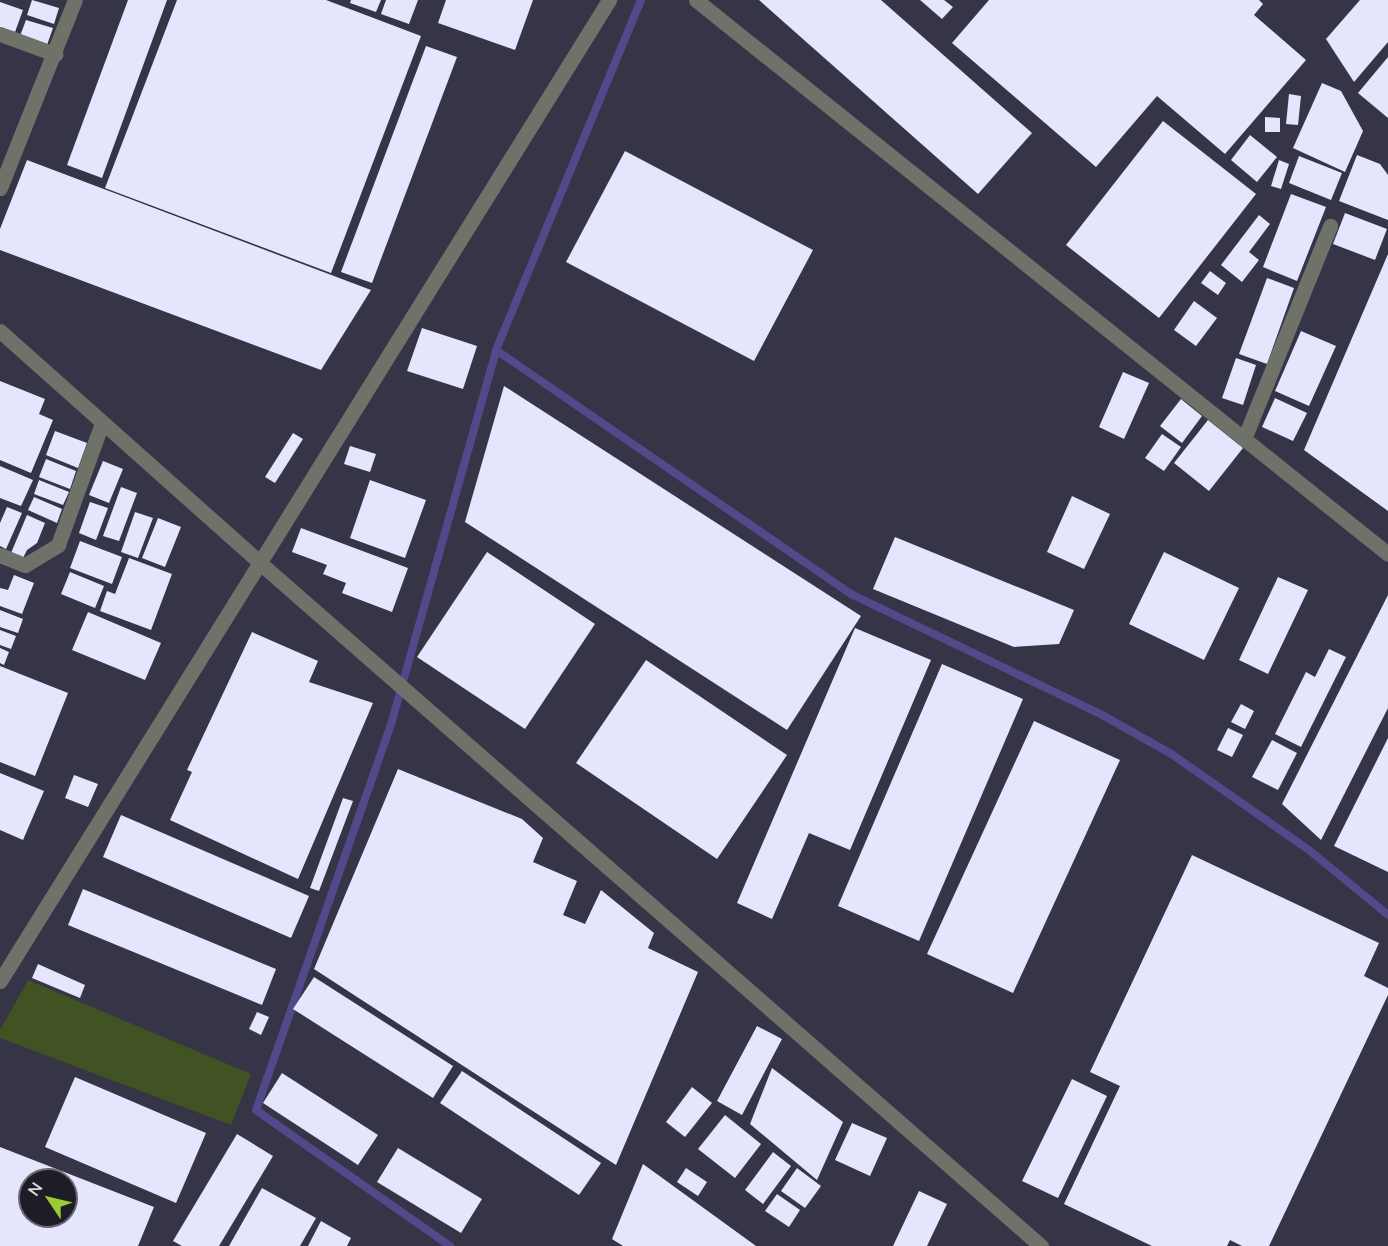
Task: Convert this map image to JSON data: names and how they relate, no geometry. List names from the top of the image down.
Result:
{
  "north": "top left"
}
